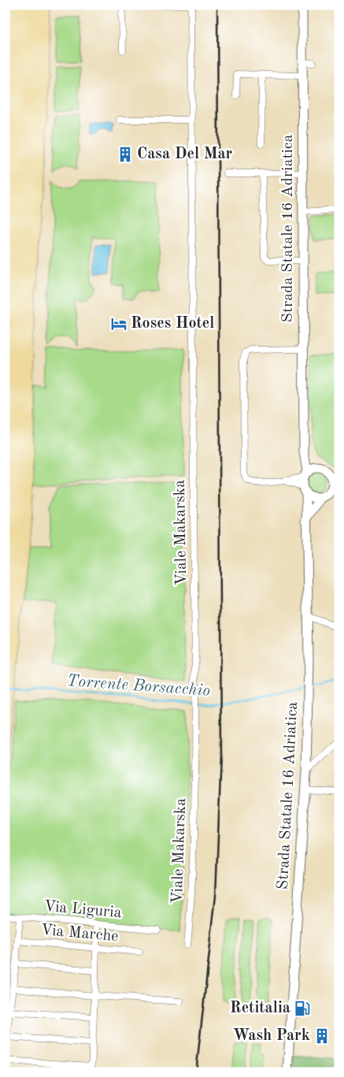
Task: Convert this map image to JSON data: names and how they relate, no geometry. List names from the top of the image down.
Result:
{
  "streets": {
    "main road": ["Strada Statale 16 Adriatica"],
    "street": ["Viale Makarska", "Via Liguria", "Via Marche"]
  },
  "water": ["Torrente Borsacchio"],
  "places": {
    "building": ["Casa Del Mar", "Wash Park"],
    "hotel": ["Roses Hotel"],
    "fuel station": ["Retitalia"]
  }
}
